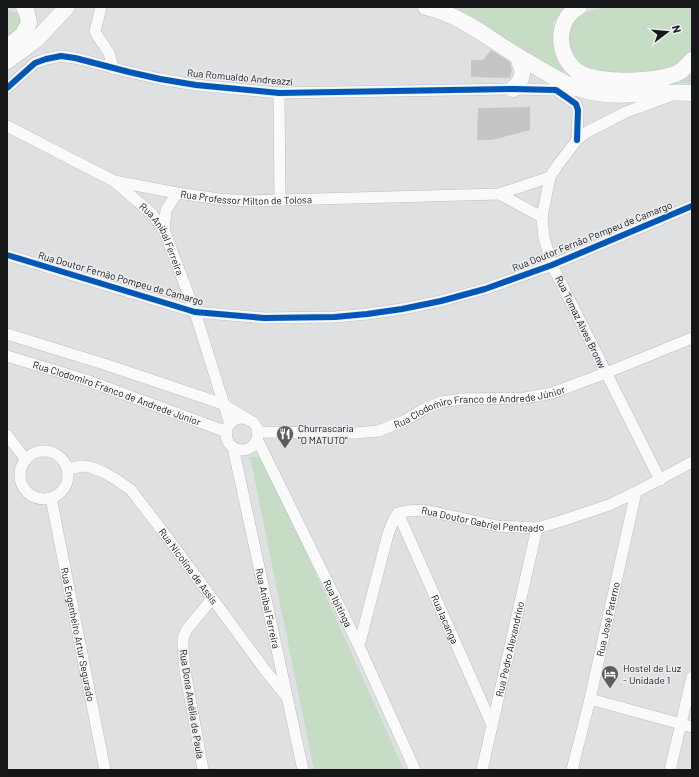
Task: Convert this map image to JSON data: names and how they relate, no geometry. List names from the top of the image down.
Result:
{
  "streets": {
    "street": [
      "Rua Romualdo Andreazzi",
      "Rua Professor Milton de Tolosa",
      "Rua Doutor Fernão Pompeu de Camargo",
      "Rua Anibal Ferreira",
      "Rua Tomaz Alves Bronw",
      "Rua Clodomiro Franco de Andrede Júnior",
      "Rua Doutor Gabriel Penteado",
      "Rua Nicolina de Assis",
      "Rua Ibitinga",
      "Rua Iacanga",
      "Rua José Paterno",
      "Rua Engenheiro Artur Segurado",
      "Rua Pedro Alexandrino",
      "Rua Dona Amélia de Paula"
    ]
  },
  "crossings": [
    ["Rua Romualdo Andreazzi", "Rua Tomaz Alves Bronw"],
    ["Rua Professor Milton de Tolosa", "Rua Anibal Ferreira"],
    ["Rua Professor Milton de Tolosa", "Rua Tomaz Alves Bronw"],
    ["Rua Doutor Fernão Pompeu de Camargo", "Rua Anibal Ferreira"],
    ["Rua Doutor Fernão Pompeu de Camargo", "Rua Tomaz Alves Bronw"],
    ["Rua Anibal Ferreira", "Rua Clodomiro Franco de Andrede Júnior"],
    ["Rua Anibal Ferreira", "Rua Nicolina de Assis"],
    ["Rua Anibal Ferreira", "Rua Ibitinga"],
    ["Rua Tomaz Alves Bronw", "Rua Clodomiro Franco de Andrede Júnior"],
    ["Rua Tomaz Alves Bronw", "Rua Doutor Gabriel Penteado"],
    ["Rua Clodomiro Franco de Andrede Júnior", "Rua Ibitinga"],
    ["Rua Doutor Gabriel Penteado", "Rua Iacanga"],
    ["Rua Doutor Gabriel Penteado", "Rua José Paterno"],
    ["Rua Doutor Gabriel Penteado", "Rua Pedro Alexandrino"],
    ["Rua Nicolina de Assis", "Rua Engenheiro Artur Segurado"],
    ["Rua Nicolina de Assis", "Rua Dona Amélia de Paula"],
    ["Rua Iacanga", "Rua Pedro Alexandrino"]
  ],
  "places": {
    "restaurant": ["Churrascaria \"O MATUTO\""],
    "hotel": ["Hostel de Luz - Unidade 1"]
  },
  "north": "right"
}
